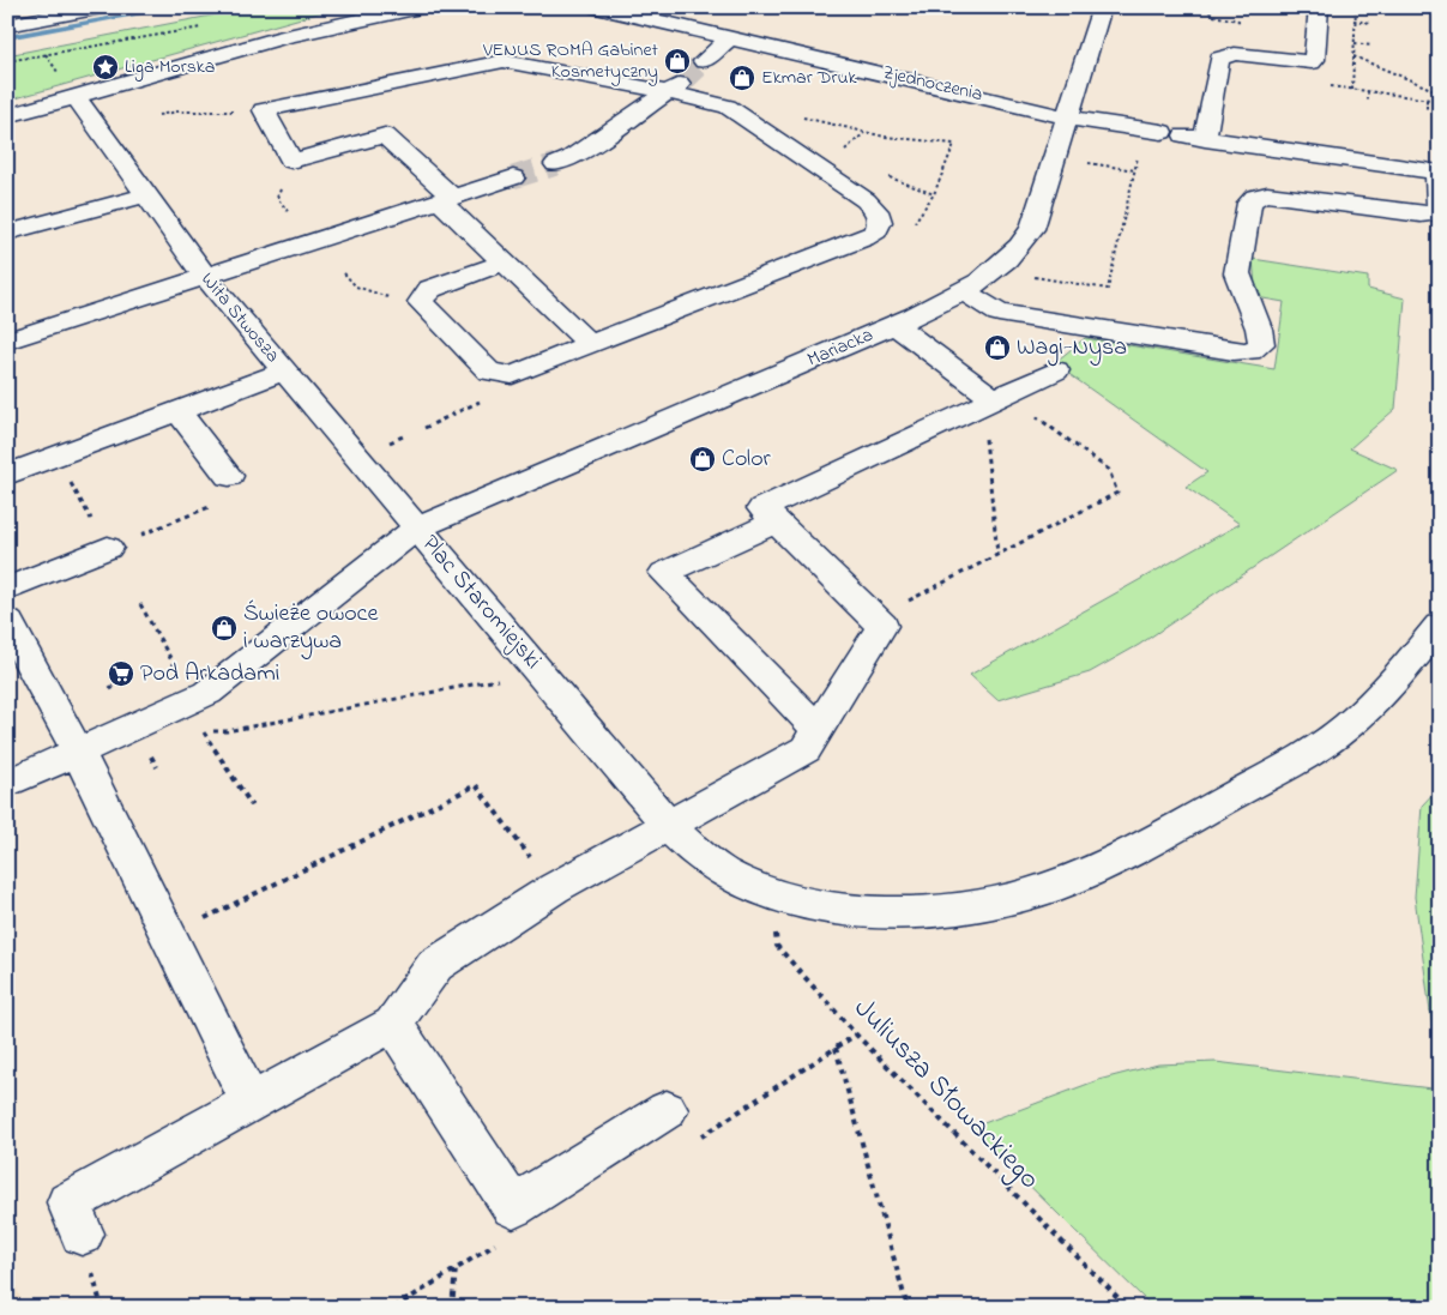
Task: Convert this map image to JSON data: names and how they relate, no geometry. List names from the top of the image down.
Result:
{
  "streets": {
    "street": [
      "Zjednoczenia",
      "Wita Stwosza",
      "Mariacka",
      "Plac Staromiejski"
    ],
    "path": ["Juliusza Słowackiego"]
  },
  "crossings": [
    ["Zjednoczenia", "Mariacka"],
    ["Wita Stwosza", "Mariacka"],
    ["Wita Stwosza", "Plac Staromiejski"],
    ["Mariacka", "Plac Staromiejski"],
    ["Plac Staromiejski", "Juliusza Słowackiego"]
  ],
  "places": {
    "shop": [
      "VENUS ROMA Gabinet Kosmetyczny",
      "Ekmar Druk",
      "Wagi-Nysa",
      "Color",
      "Świeże owoce i warzywa"
    ],
    "place": ["Liga Morska"],
    "supermarket": ["Pod Arkadami"]
  }
}
